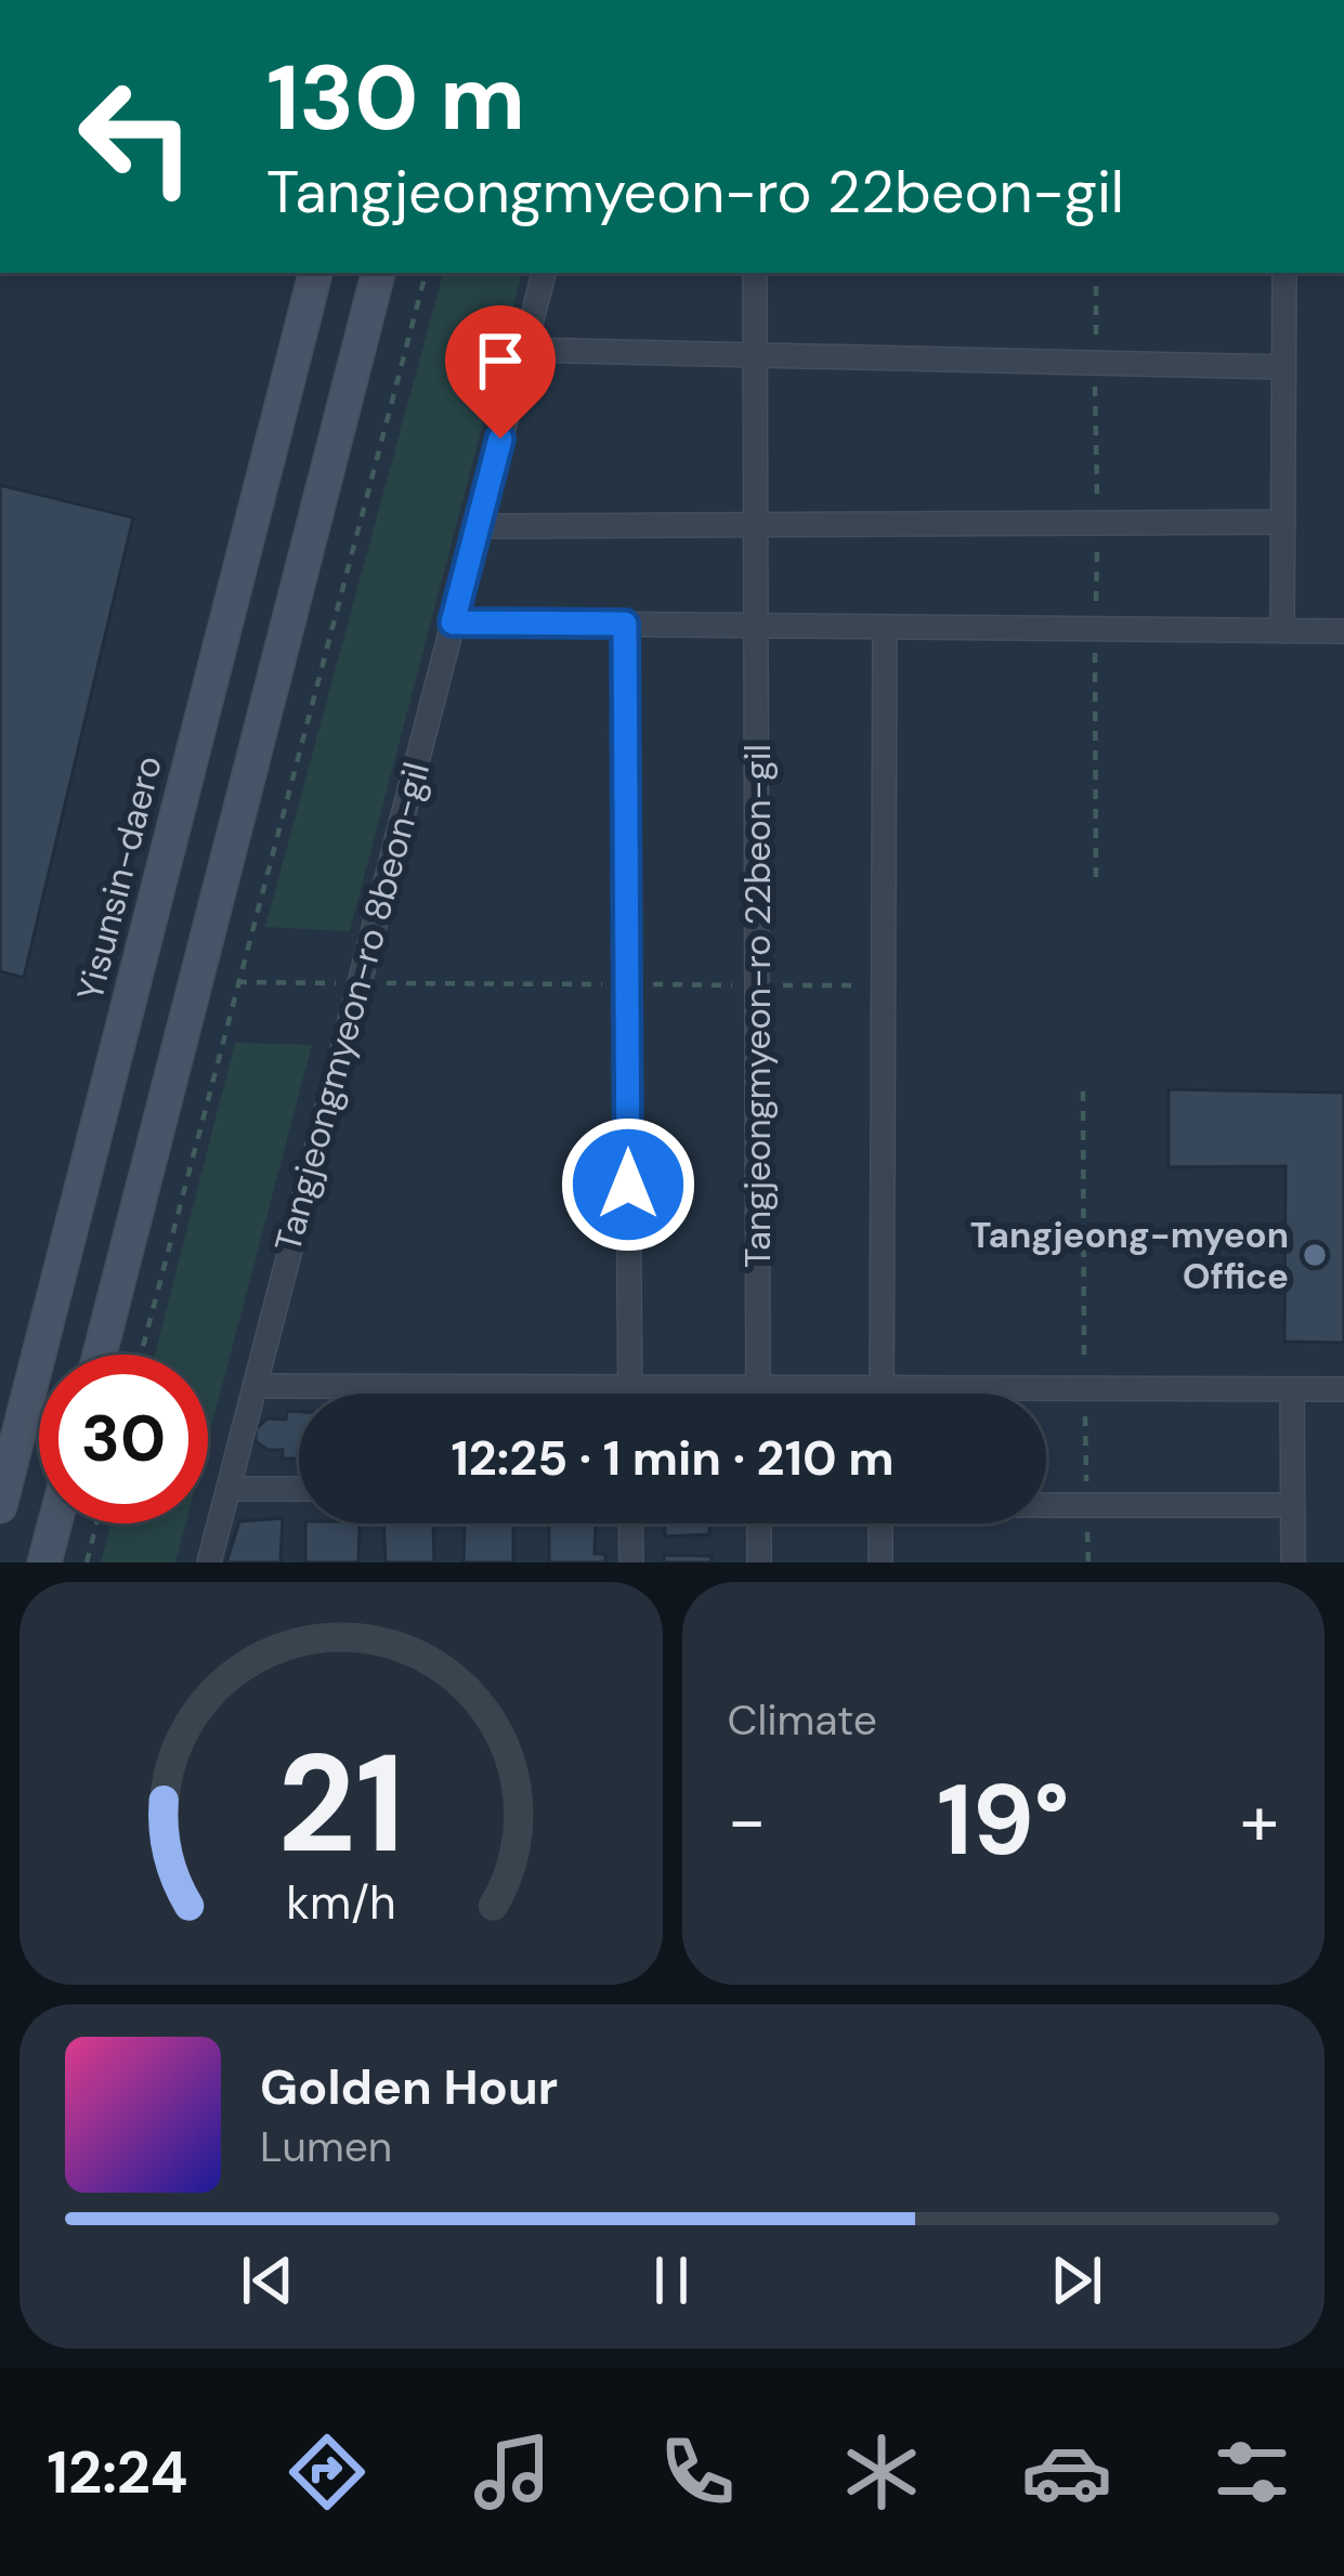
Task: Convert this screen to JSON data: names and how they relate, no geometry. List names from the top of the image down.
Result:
{
  "streets": {
    "main road": ["Yisunsin-daero"],
    "street": ["Tangjeongmyeon-ro 22beon-gil", "Tangjeongmyeon-ro 8beon-gil"]
  },
  "places": ["Tangjeong-myeon Office"],
  "page": {
    "turn": ["130 m", "Tangjeongmyeon-ro 22beon-gil"],
    "limit": "30",
    "trip": "12:25 · 1 min · 210 m",
    "tile": "Climate",
    "heat": ["−", "19°", "+"],
    "song": ["Golden Hour", "Lumen"],
    "tabs": "12:24",
    "gauge": ["21", "km/h"]
  }
}
